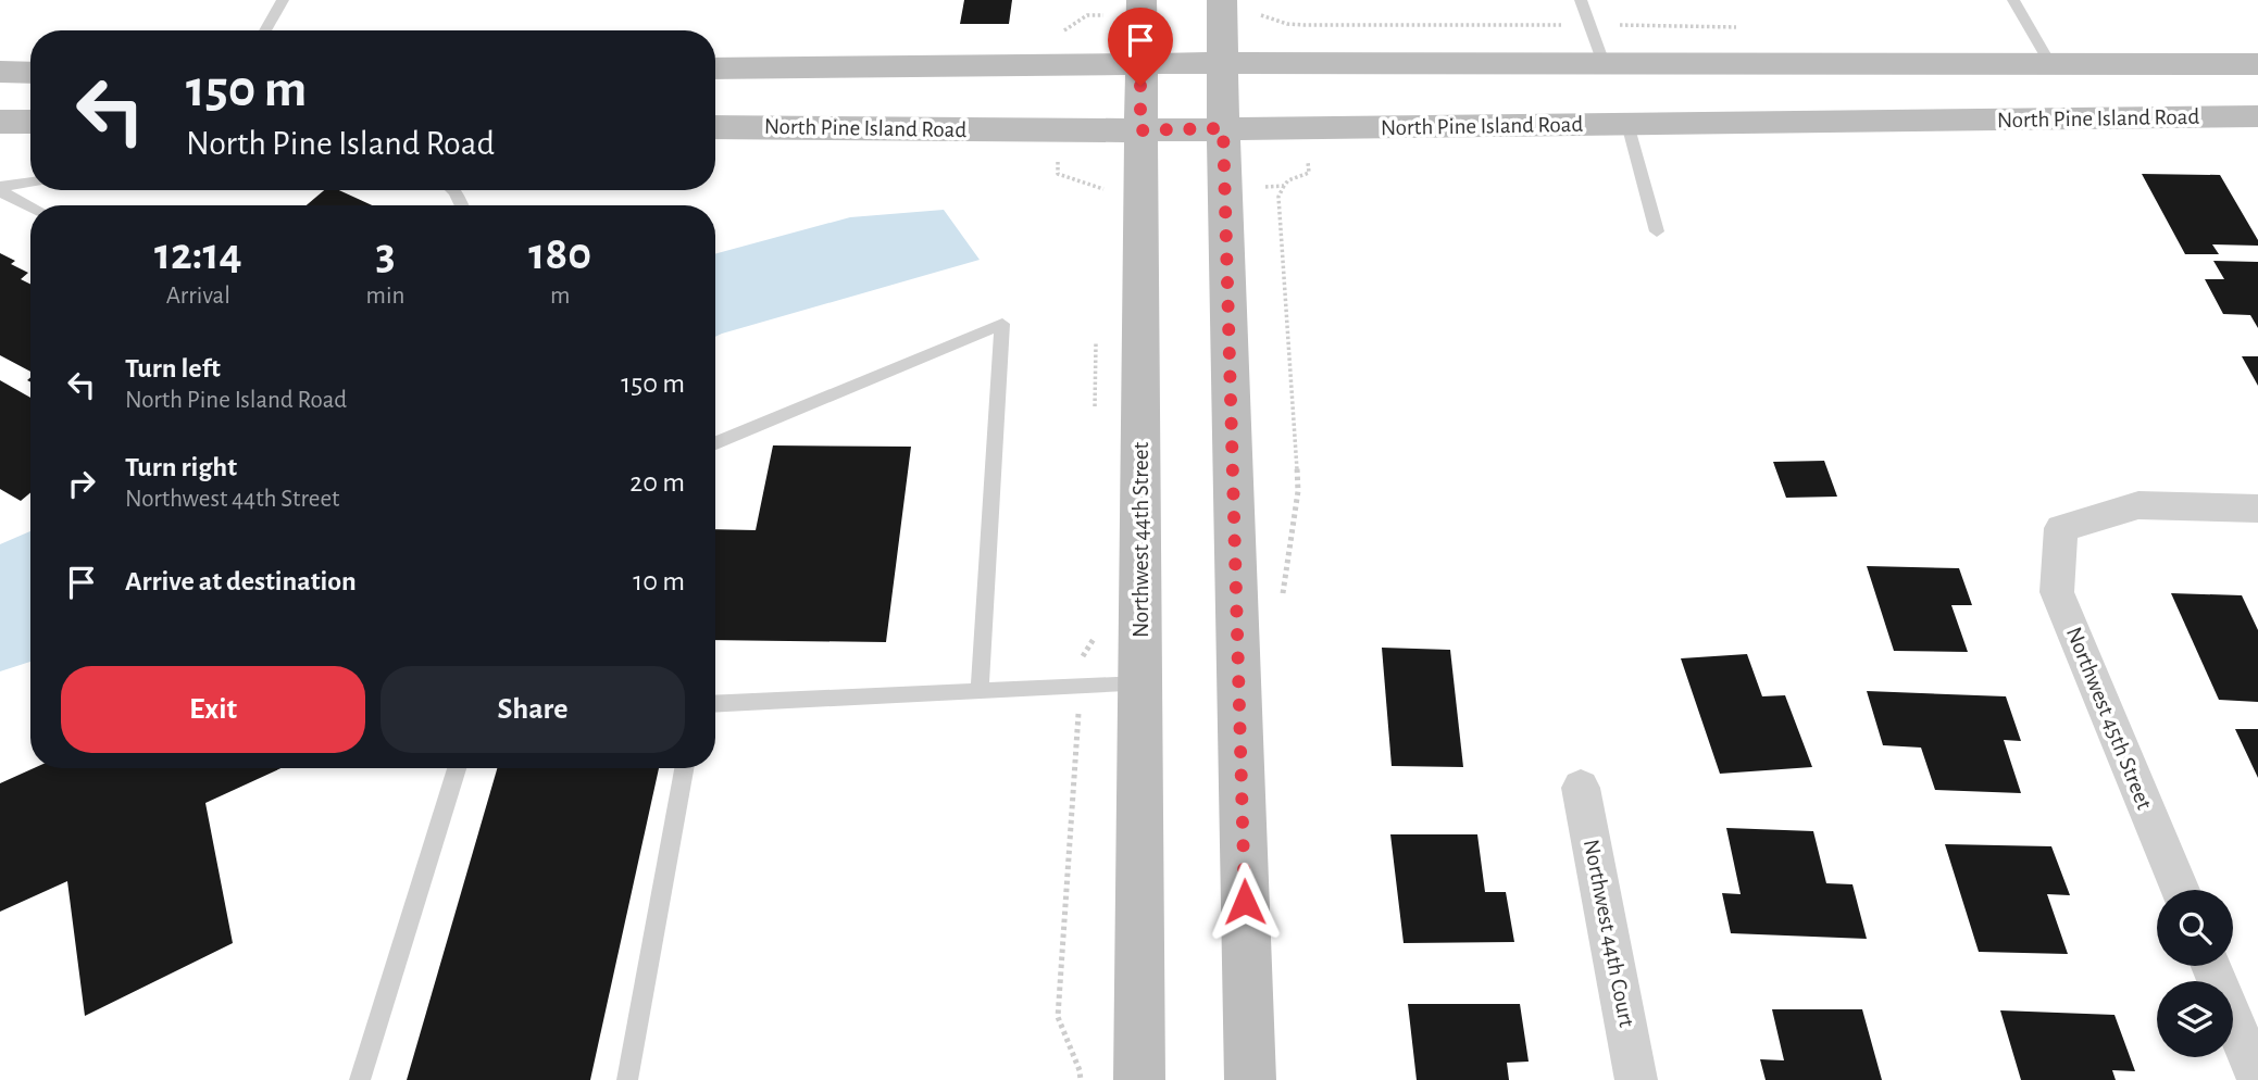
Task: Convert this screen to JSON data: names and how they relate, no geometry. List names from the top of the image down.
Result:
{
  "streets": {
    "main road": ["North Pine Island Road", "Northwest 44th Street"],
    "street": ["Northwest 45th Street", "Northwest 44th Court"]
  },
  "crossings": [
    ["North Pine Island Road", "Northwest 44th Street"]
  ],
  "page": {
    "turn": ["150 m", "North Pine Island Road"],
    "eta": [
      "12:14",
      "Arrival",
      "3",
      "min",
      "180",
      "m"
    ],
    "list": [
      {
        "name": "Turn left",
        "note": "North Pine Island Road",
        "value": "150 m"
      },
      {
        "name": "Turn right",
        "note": "Northwest 44th Street",
        "value": "20 m"
      },
      {
        "name": "Arrive at destination",
        "value": "10 m"
      }
    ],
    "buttons": ["Exit", "Share"]
  }
}
